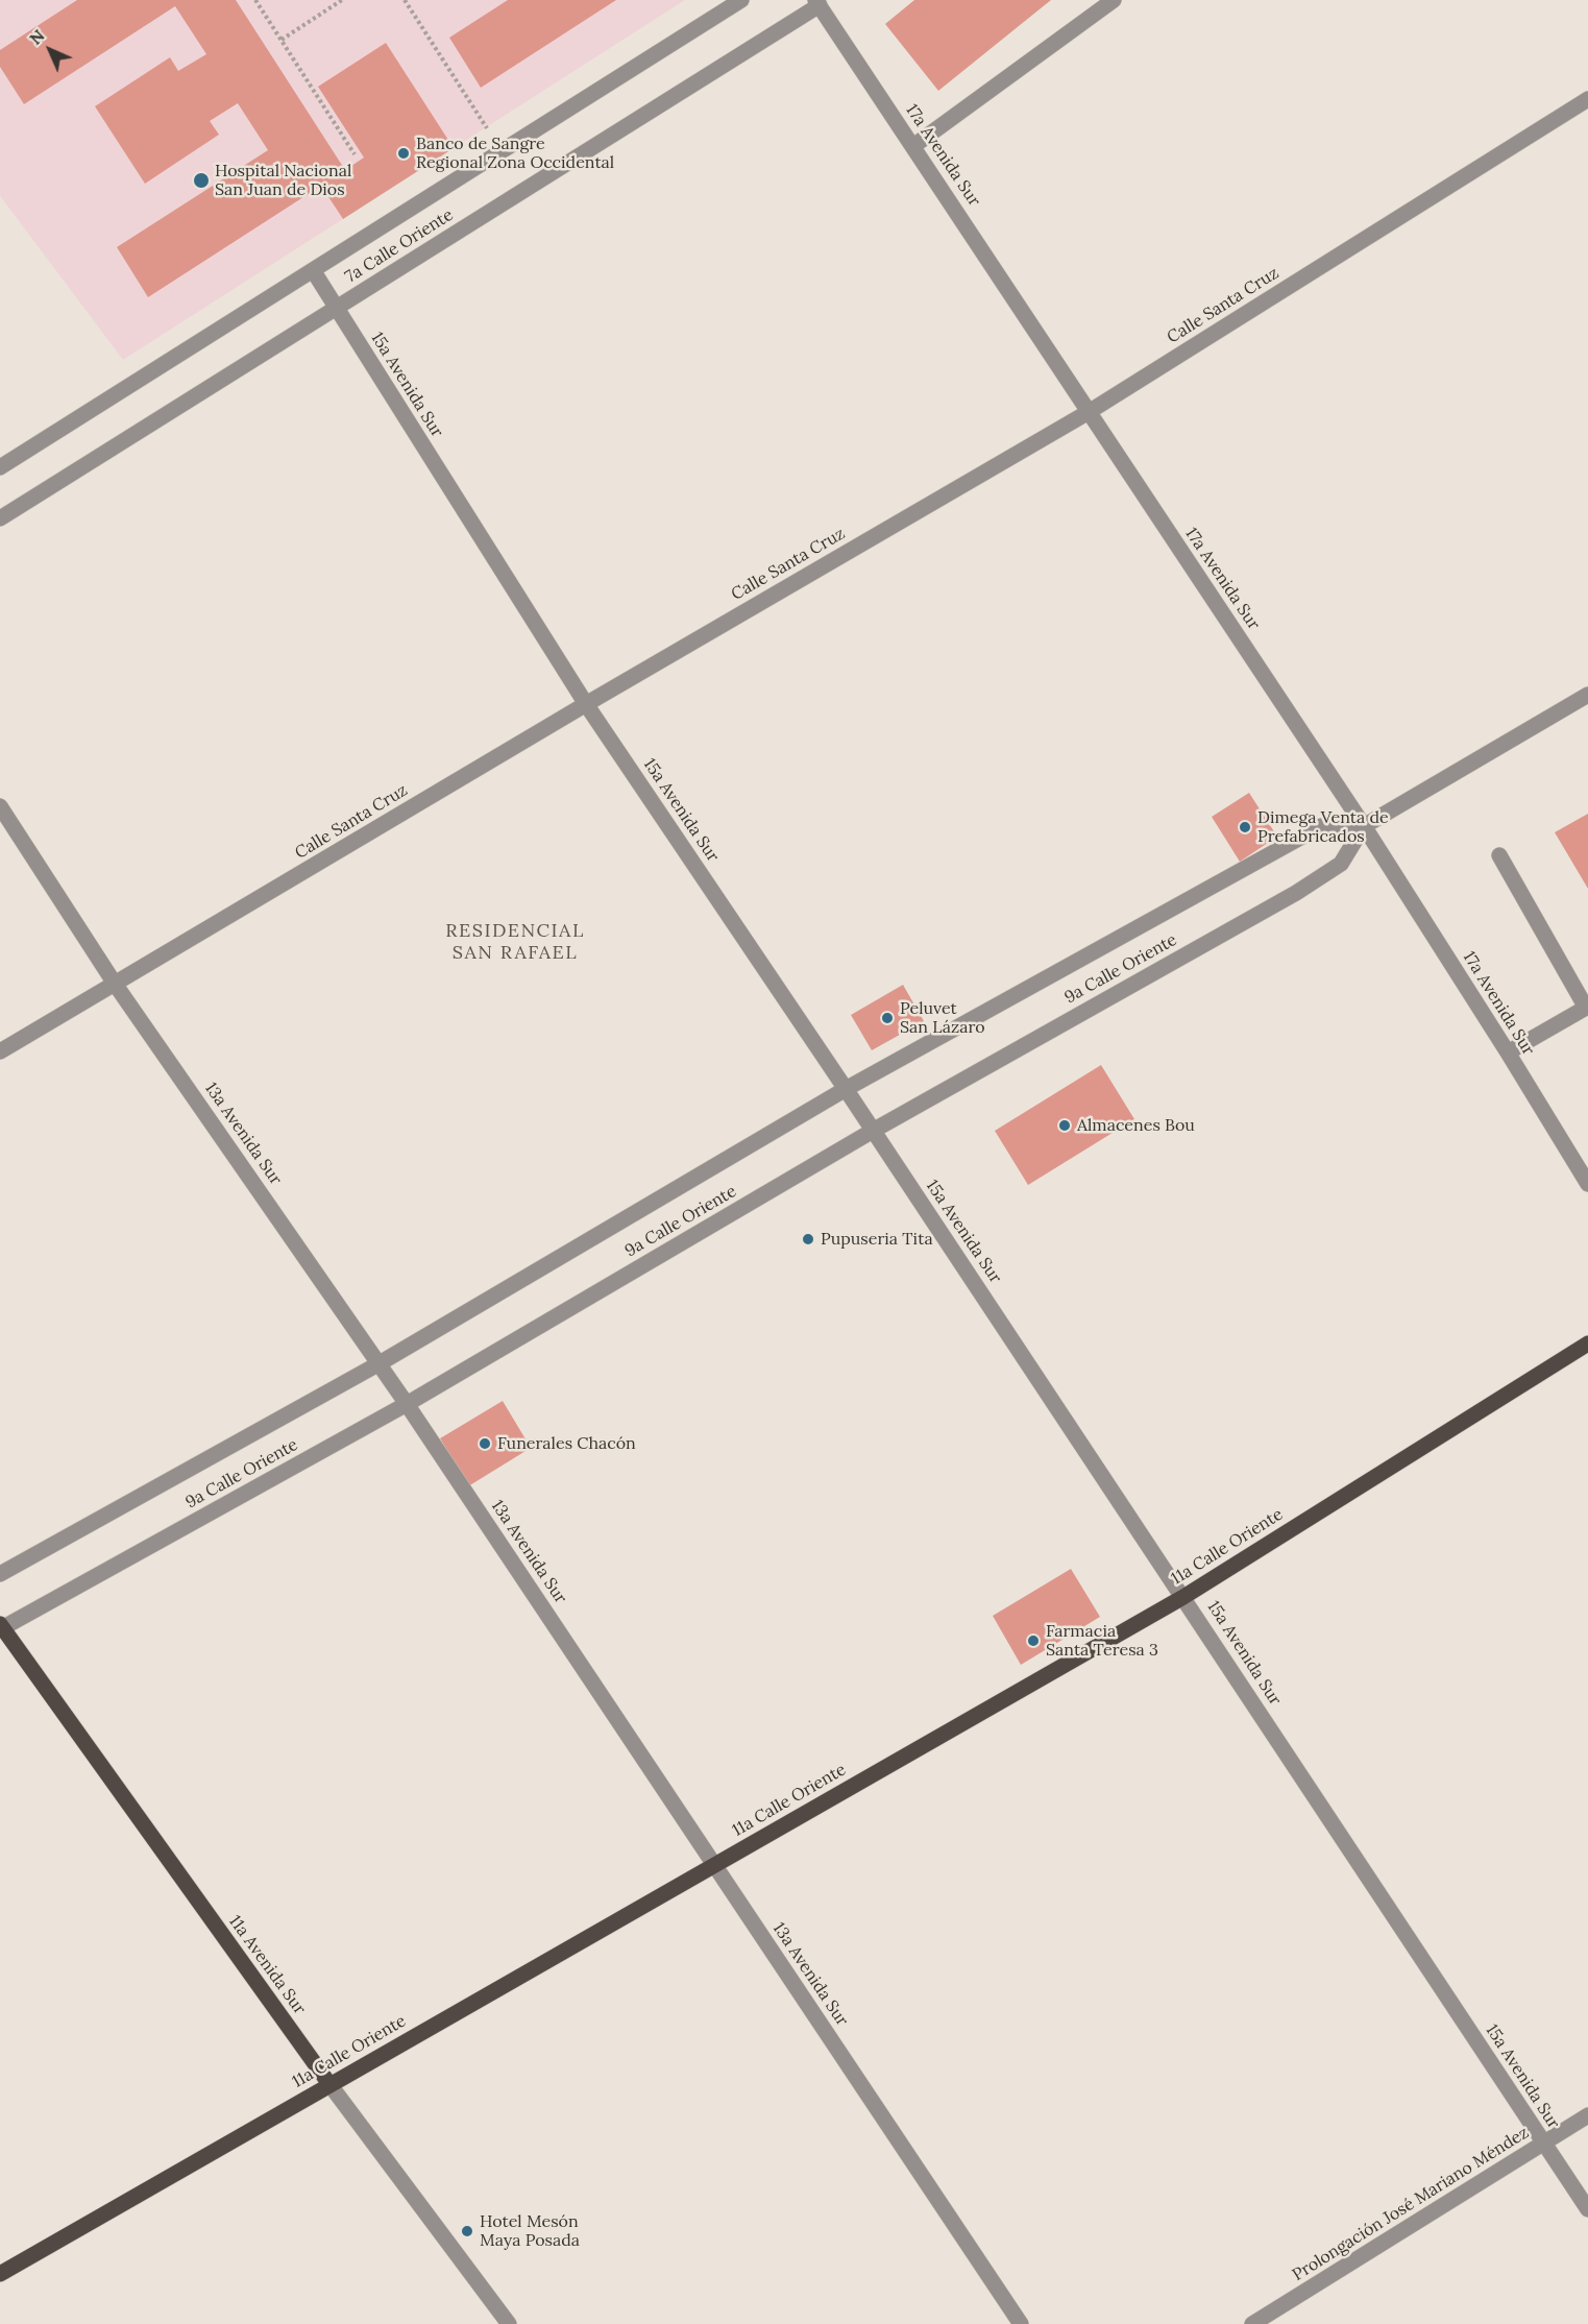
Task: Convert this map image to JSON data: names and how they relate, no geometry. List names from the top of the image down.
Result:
{
  "streets": {
    "main road": ["11a Calle Oriente", "11a Avenida Sur"],
    "street": [
      "17a Avenida Sur",
      "7a Calle Oriente",
      "Calle Santa Cruz",
      "15a Avenida Sur",
      "9a Calle Oriente",
      "13a Avenida Sur",
      "Prolongación José Mariano Méndez"
    ]
  },
  "crossings": [
    ["17a Avenida Sur", "7a Calle Oriente"],
    ["17a Avenida Sur", "Calle Santa Cruz"],
    ["17a Avenida Sur", "9a Calle Oriente"],
    ["7a Calle Oriente", "15a Avenida Sur"],
    ["Calle Santa Cruz", "15a Avenida Sur"],
    ["Calle Santa Cruz", "13a Avenida Sur"],
    ["15a Avenida Sur", "9a Calle Oriente"],
    ["15a Avenida Sur", "11a Calle Oriente"],
    ["15a Avenida Sur", "Prolongación José Mariano Méndez"],
    ["9a Calle Oriente", "13a Avenida Sur"],
    ["9a Calle Oriente", "11a Avenida Sur"],
    ["13a Avenida Sur", "11a Calle Oriente"],
    ["11a Calle Oriente", "11a Avenida Sur"]
  ],
  "districts": ["RESIDENCIAL SAN RAFAEL"],
  "places": [
    "Banco de Sangre Regional Zona Occidental",
    "Hospital Nacional San Juan de Dios",
    "Dimega Venta de Prefabricados",
    "Peluvet San Lázaro",
    "Almacenes Bou",
    "Pupuseria Tita",
    "Funerales Chacón",
    "Farmacia Santa Teresa 3",
    "Hotel Mesón Maya Posada"
  ],
  "north": "top left"
}
